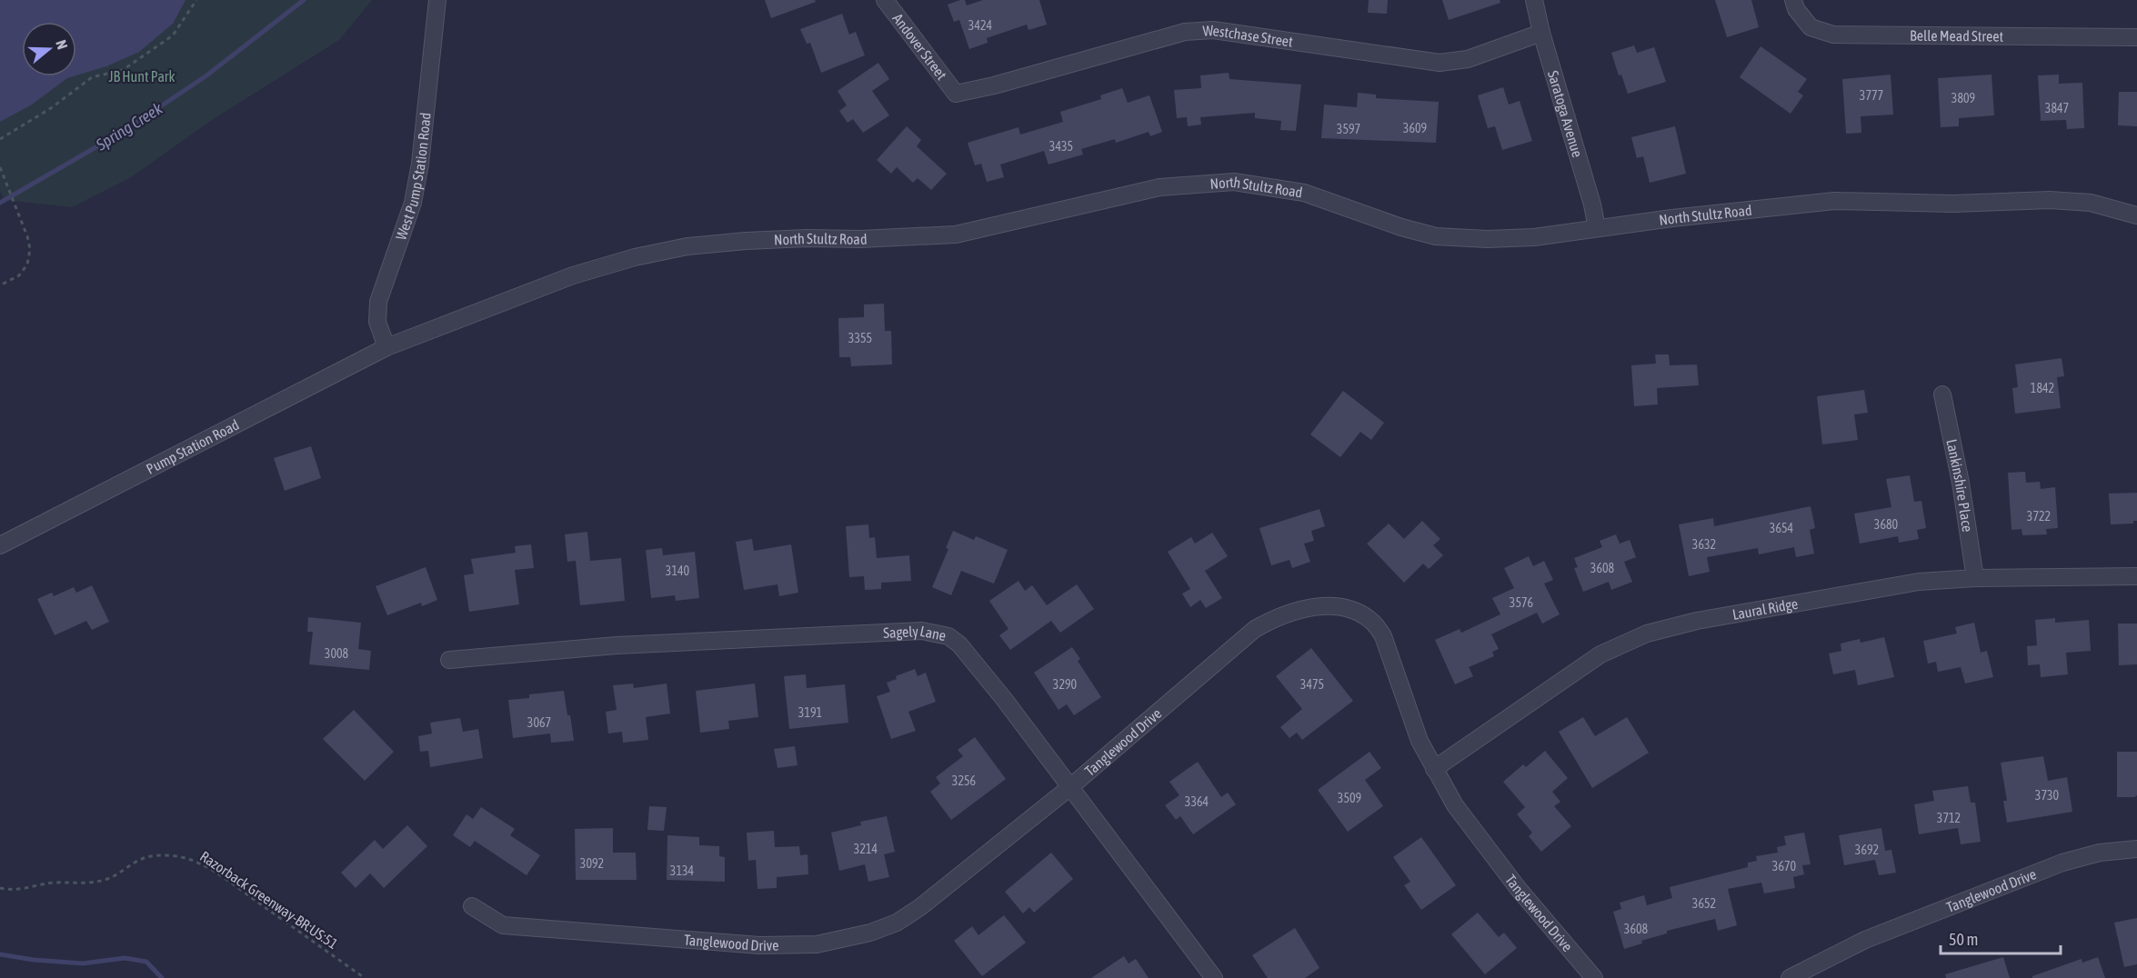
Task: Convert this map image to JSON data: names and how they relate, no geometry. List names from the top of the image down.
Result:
{
  "streets": {
    "street": [
      "Westchase Street",
      "Belle Mead Street",
      "Andover Street",
      "Saratoga Avenue",
      "West Pump Station Road",
      "North Stultz Road",
      "Pump Station Road",
      "Lankinshire Place",
      "Laural Ridge",
      "Sagely Lane",
      "Tanglewood Drive"
    ],
    "path": ["Razorback Greenway-BR:US:51"]
  },
  "crossings": [
    ["Westchase Street", "Andover Street"],
    ["Westchase Street", "Saratoga Avenue"],
    ["Saratoga Avenue", "North Stultz Road"],
    ["West Pump Station Road", "North Stultz Road"],
    ["West Pump Station Road", "Pump Station Road"],
    ["North Stultz Road", "Pump Station Road"],
    ["Lankinshire Place", "Laural Ridge"],
    ["Laural Ridge", "Tanglewood Drive"],
    ["Sagely Lane", "Tanglewood Drive"]
  ],
  "water": ["Spring Creek"],
  "parks": ["JB Hunt Park"],
  "house_numbers": [
    "3424",
    "3777",
    "3809",
    "3847",
    "3609",
    "3597",
    "3435",
    "3355",
    "1842",
    "3722",
    "3680",
    "3654",
    "3632",
    "3608",
    "3140",
    "3576",
    "3008",
    "3290",
    "3475",
    "3191",
    "3067",
    "3256",
    "3730",
    "3509",
    "3364",
    "3712",
    "3214",
    "3692",
    "3092",
    "3670",
    "3134",
    "3652",
    "3608"
  ],
  "scale_bar": "50 m",
  "north": "right"
}
